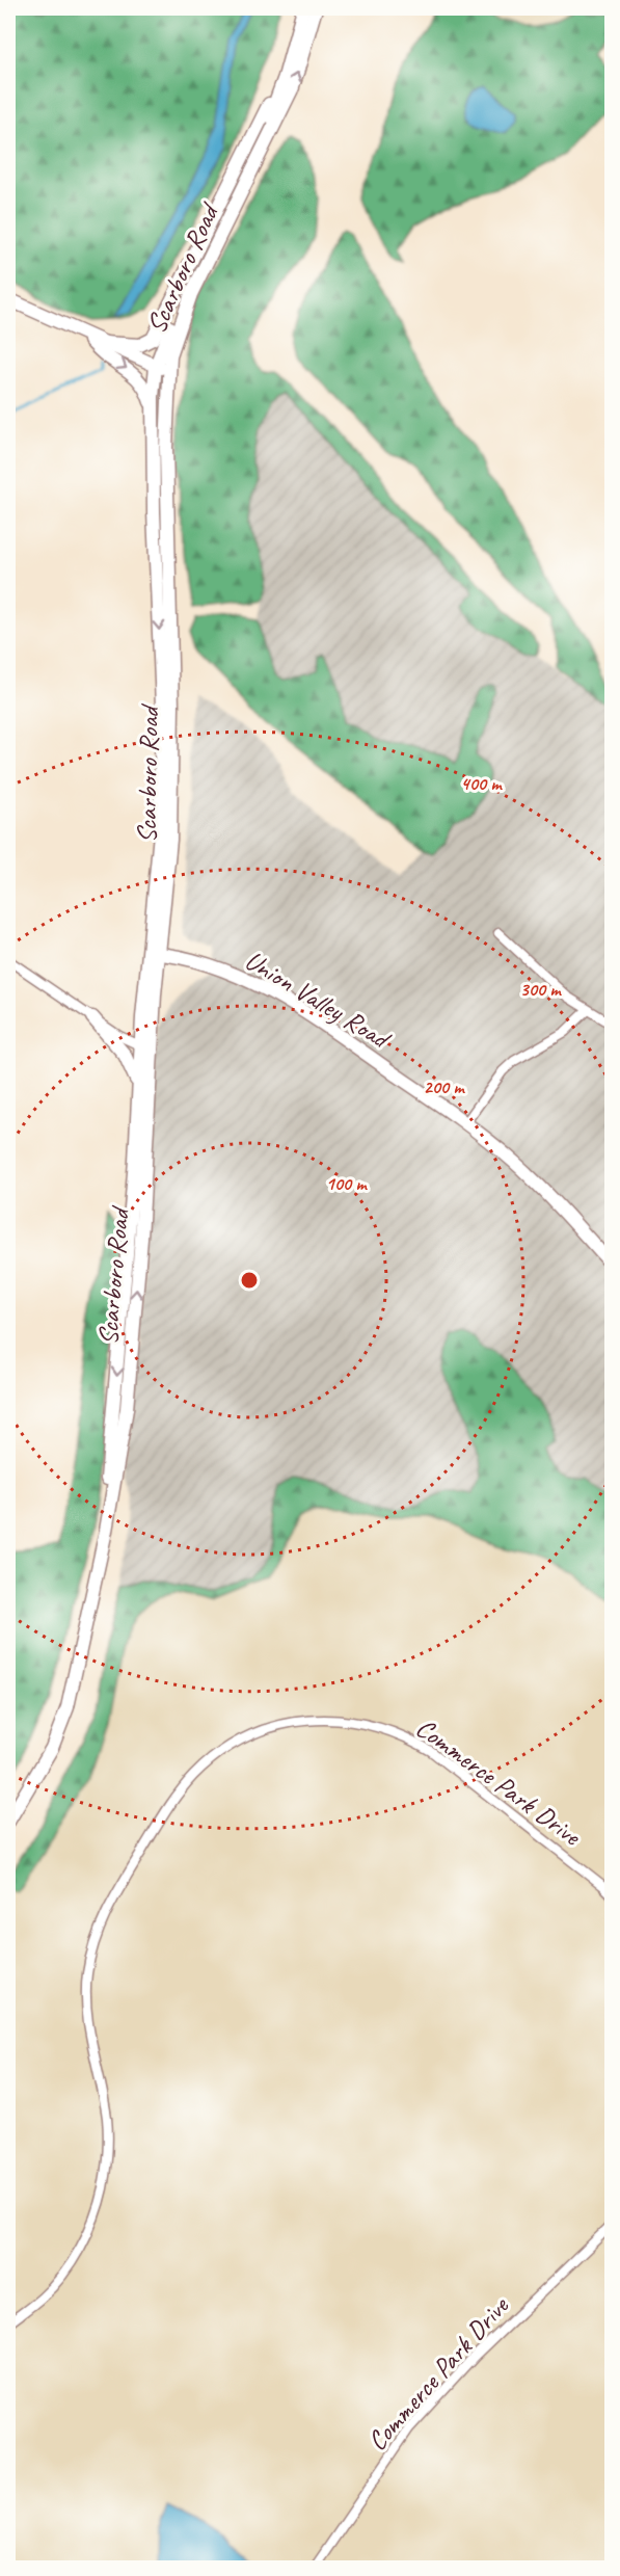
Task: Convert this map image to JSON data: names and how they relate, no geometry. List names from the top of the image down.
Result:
{
  "streets": {
    "main road": ["Scarboro Road", "Union Valley Road"],
    "street": ["Commerce Park Drive"]
  },
  "crossings": [
    ["Scarboro Road", "Union Valley Road"]
  ],
  "rings": [
    "400 m",
    "300 m",
    "200 m",
    "100 m"
  ]
}
